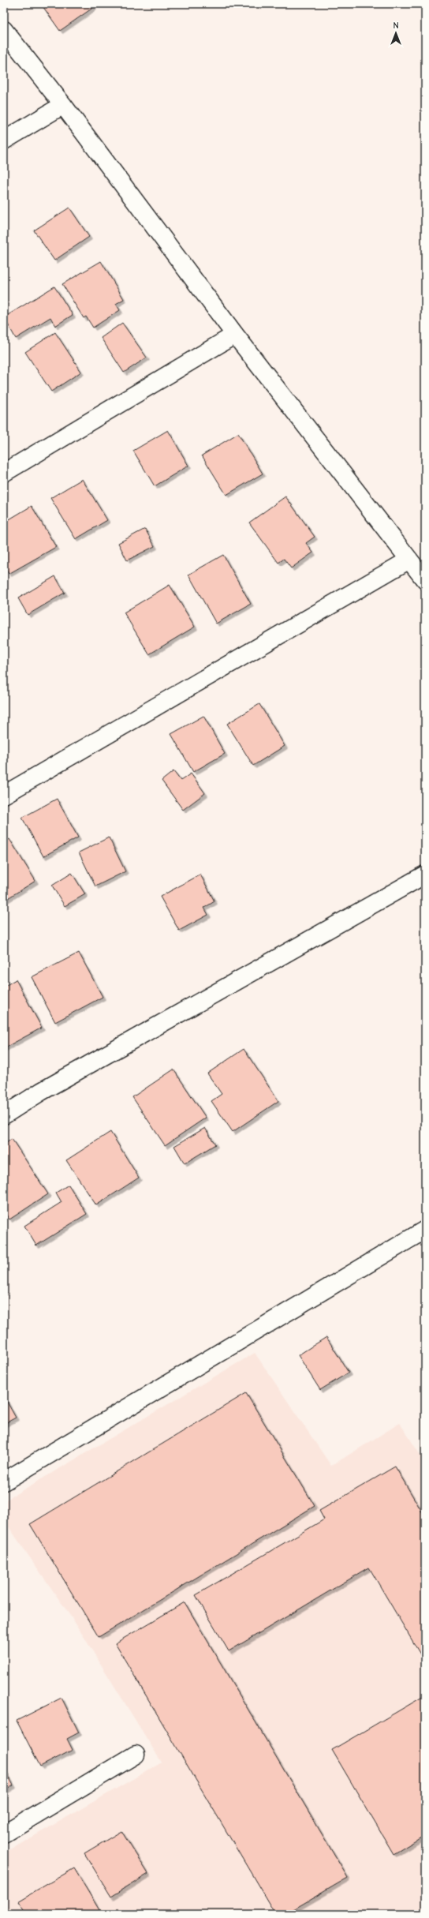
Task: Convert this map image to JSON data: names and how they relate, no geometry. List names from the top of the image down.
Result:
{
  "north": "top"
}
